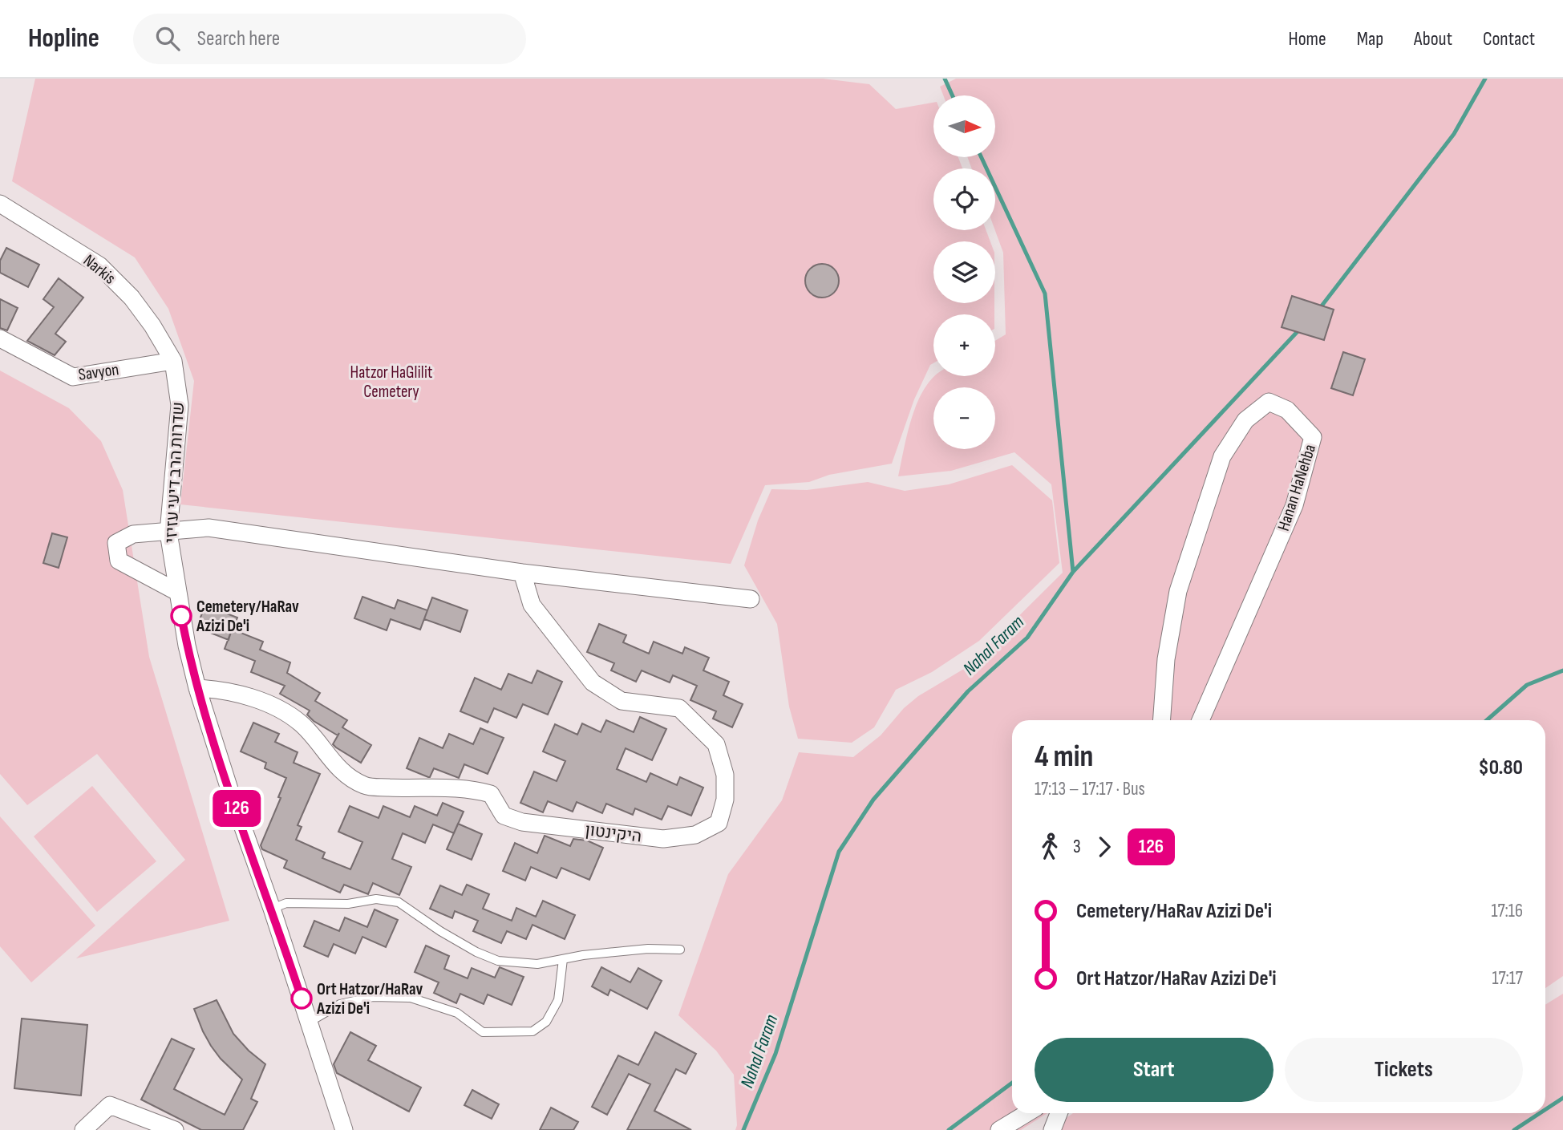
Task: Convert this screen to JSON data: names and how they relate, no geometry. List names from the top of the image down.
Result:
{
  "streets": {
    "street": [
      "Narkis",
      "Savyon",
      "שדרות הרב דיעי עזיזי",
      "Hanan HaNehba",
      "היקינטון"
    ]
  },
  "crossings": [
    ["Narkis", "Savyon"],
    ["Narkis", "שדרות הרב דיעי עזיזי"],
    ["Savyon", "שדרות הרב דיעי עזיזי"],
    ["שדרות הרב דיעי עזיזי", "היקינטון"]
  ],
  "water": ["Nahal Faram"],
  "parks": ["Hatzor HaGlilit Cemetery"],
  "places": ["Cemetery/HaRav Azizi De'i", "Ort Hatzor/HaRav Azizi De'i"],
  "lines": ["bus line 126"],
  "north": "right",
  "page": {
    "header": "Hopline",
    "search": "Search here",
    "nav": [
      "Home",
      "Map",
      "About",
      "Contact"
    ],
    "on_map": "126",
    "map_buttons": ["+", "−"],
    "heading": ["4 min", "17:13 – 17:17 · Bus", "$0.80"],
    "legs": ["3", "126"],
    "list": [
      {
        "name": "Cemetery/HaRav Azizi De'i",
        "value": "17:16"
      },
      {
        "name": "Ort Hatzor/HaRav Azizi De'i",
        "value": "17:17"
      }
    ],
    "buttons": ["Start", "Tickets"]
  }
}
